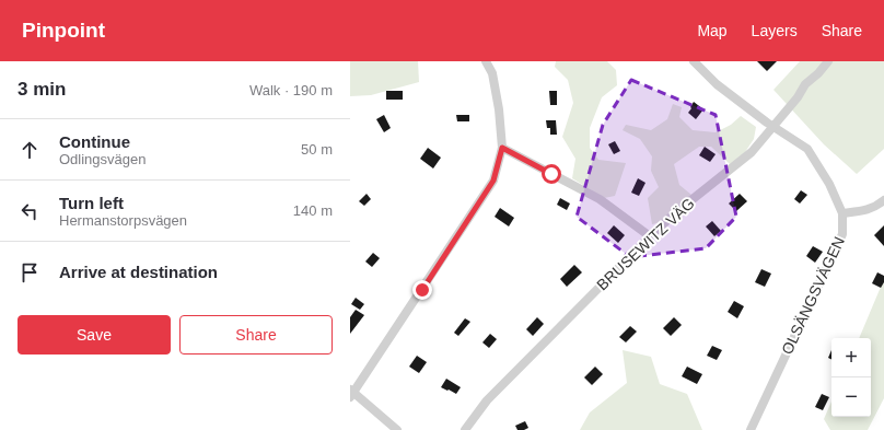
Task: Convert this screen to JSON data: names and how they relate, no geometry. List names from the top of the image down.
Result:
{
  "streets": {
    "street": ["BRUSEWITZ VÄG", "OLSÄNGSVÄGEN"]
  },
  "crossings": [
    ["BRUSEWITZ VÄG", "OLSÄNGSVÄGEN"]
  ],
  "page": {
    "header": "Pinpoint",
    "nav": ["Map", "Layers", "Share"],
    "heading": ["3 min", "Walk · 190 m"],
    "list": [
      ["Continue", "Odlingsvägen", "50 m"],
      ["Turn left", "Hermanstorpsvägen", "140 m"],
      "Arrive at destination"
    ],
    "buttons": ["Save", "Share"],
    "map_buttons": ["+", "−"]
  }
}
